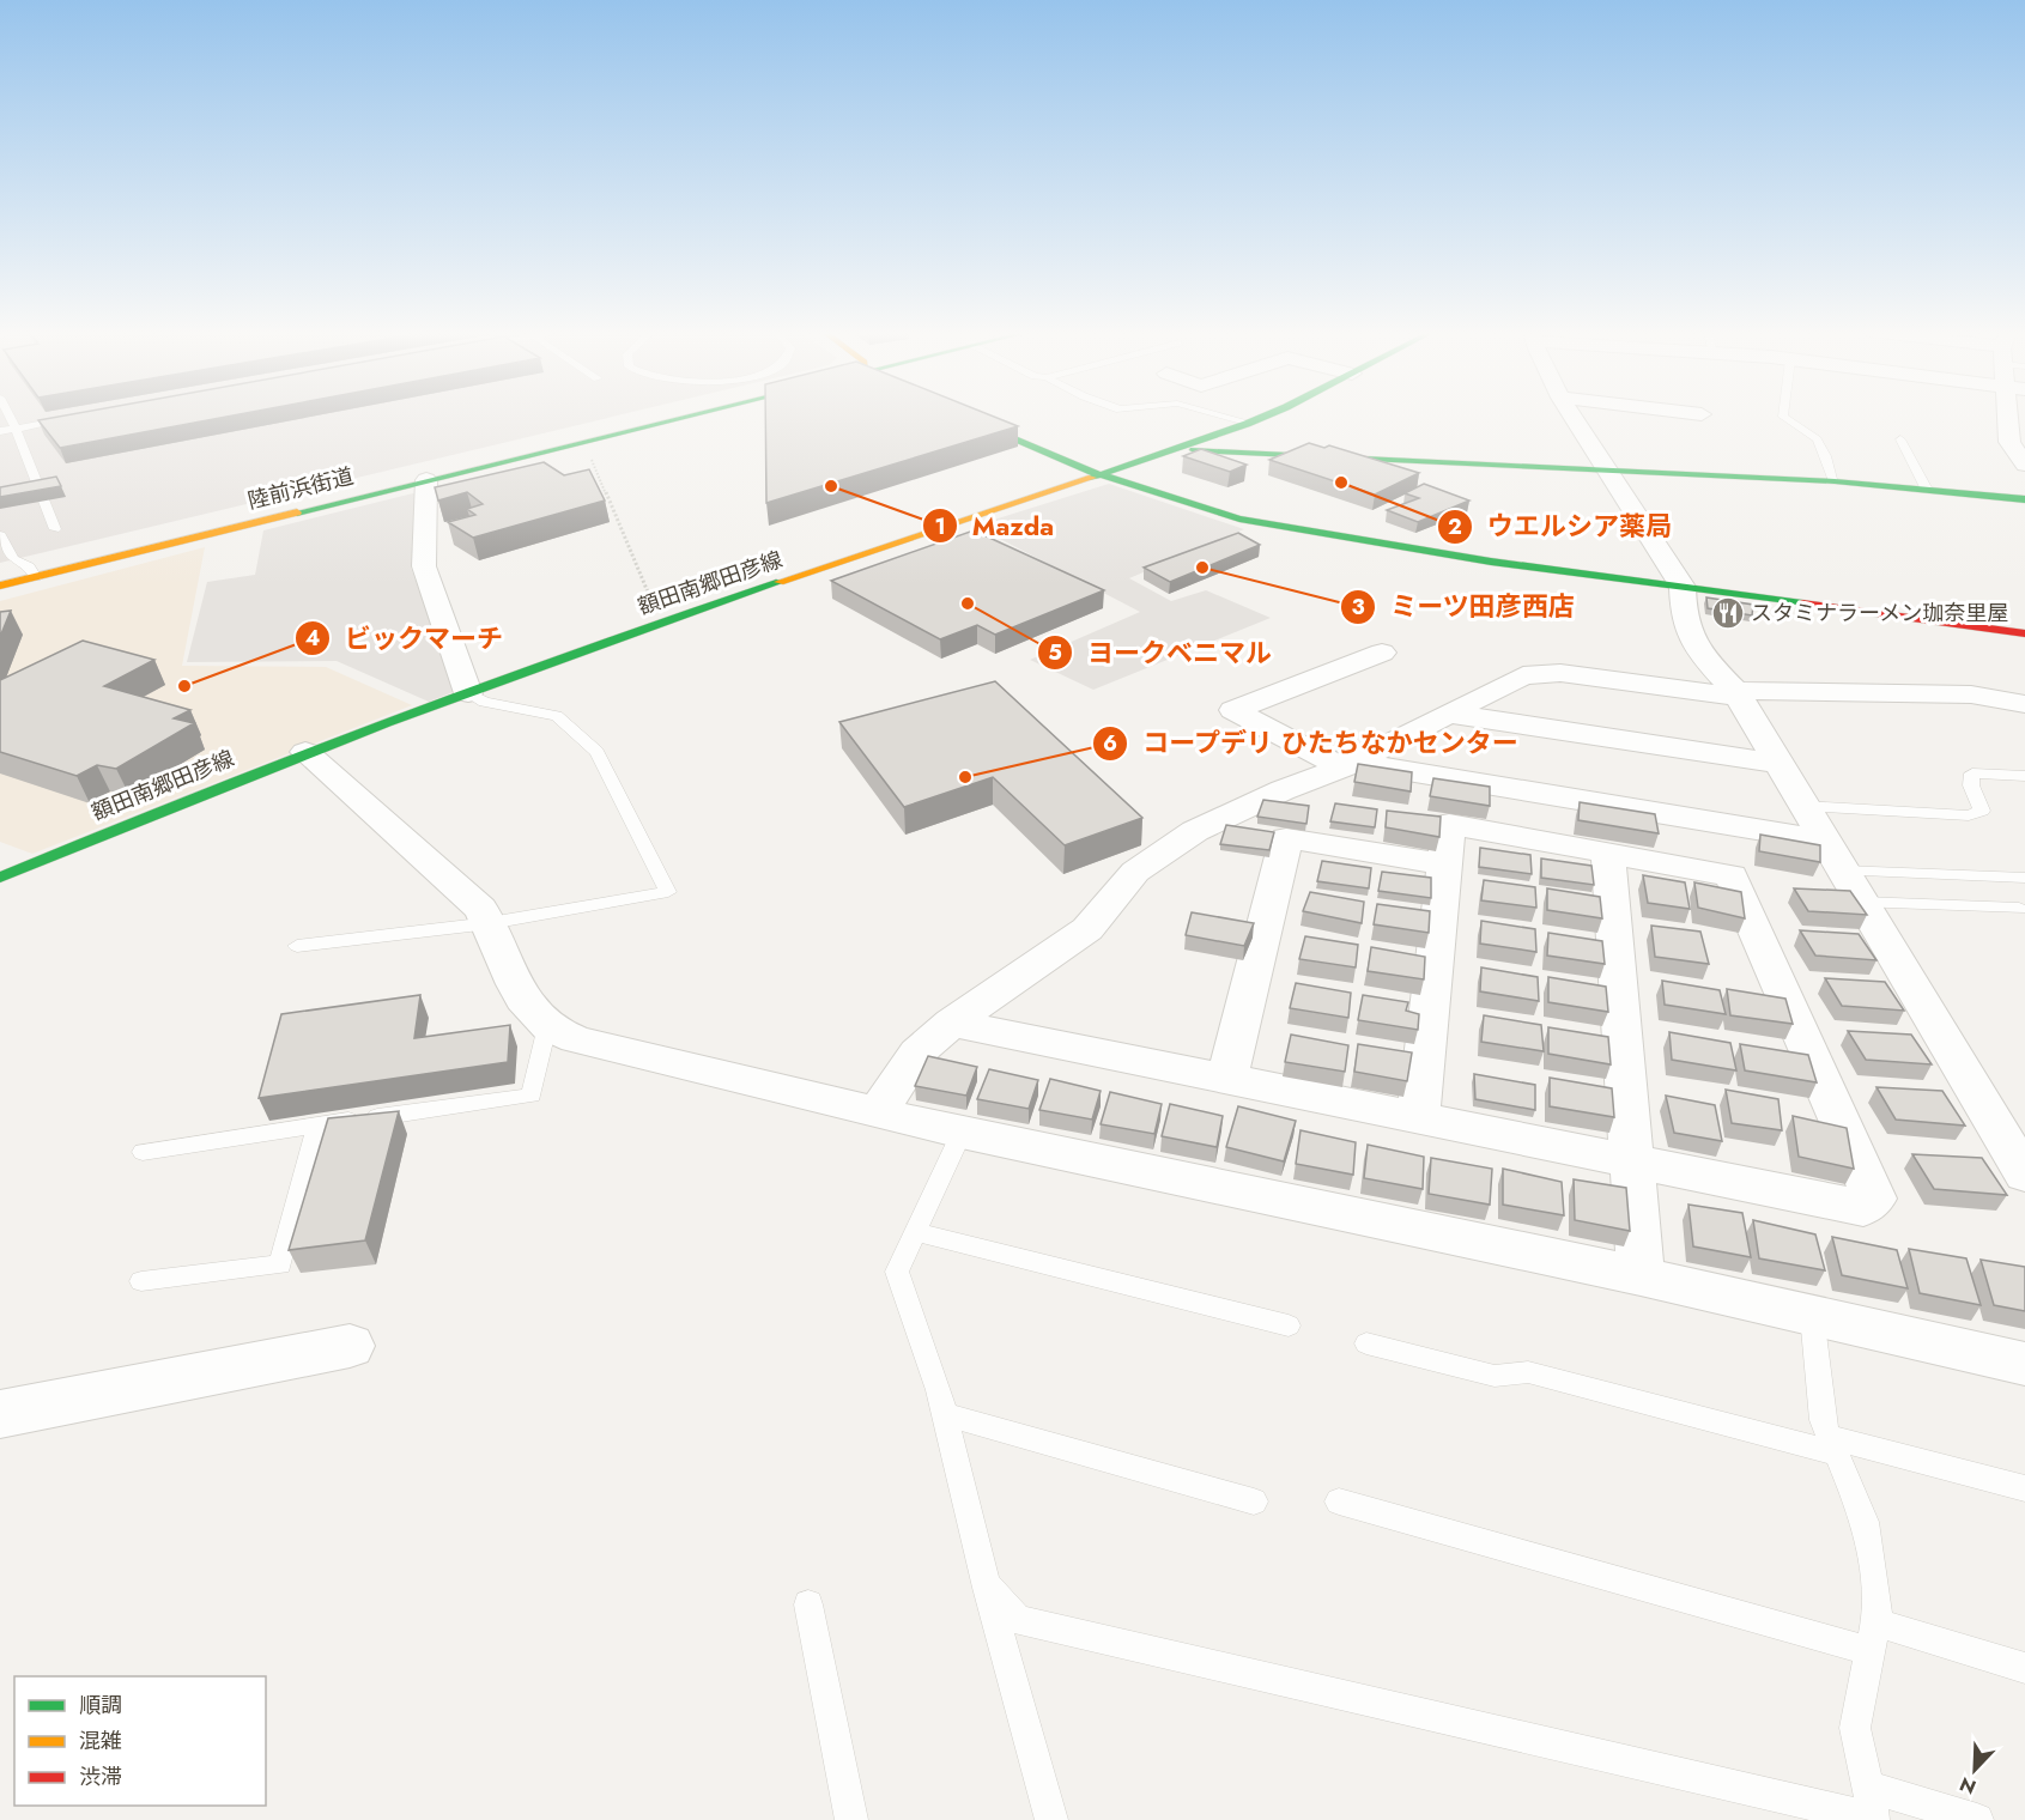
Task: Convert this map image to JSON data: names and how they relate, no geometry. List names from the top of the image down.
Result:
{
  "streets": {
    "main road": ["陸前浜街道", "額田南郷田彦線"]
  },
  "places": {
    "other": [
      "ウエルシア薬局",
      "Mazda",
      "ミーツ田彦西店",
      "ヨークベニマル",
      "ビックマーチ",
      "コープデリ ひたちなかセンター"
    ],
    "restaurant": ["スタミナラーメン珈奈里屋"]
  },
  "legend": ["順調", "混雑", "渋滞"],
  "north": "bottom left"
}
